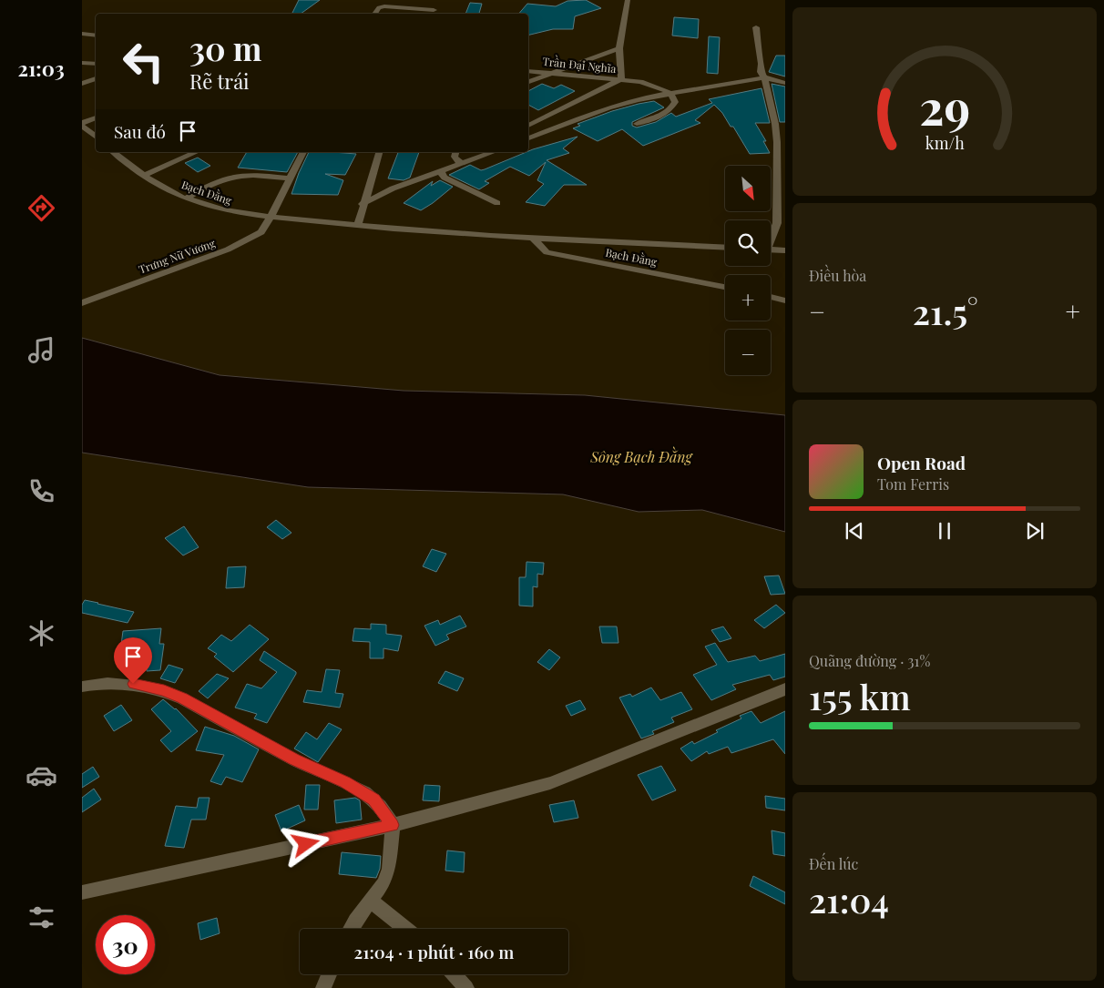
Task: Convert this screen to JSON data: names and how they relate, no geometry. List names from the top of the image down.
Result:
{
  "streets": {
    "street": ["Trần Đại Nghĩa", "Bạch Đằng", "Trưng Nữ Vương"]
  },
  "crossings": [
    ["Bạch Đằng", "Trưng Nữ Vương"]
  ],
  "water": ["Sông Bạch Đằng"],
  "north": "bottom right",
  "page": {
    "tabs": "21:03",
    "turn": ["30 m", "Rẽ trái"],
    "then": "Sau đó",
    "map_buttons": ["+", "−"],
    "tile": [
      "Điều hòa",
      ["Quãng đường · 31%", "155 km"],
      ["Đến lúc", "21:04"]
    ],
    "heat": ["−", "21.5°", "+"],
    "song": ["Open Road", "Tom Ferris"],
    "limit": "30",
    "trip": "21:04 · 1 phút · 160 m",
    "gauge": ["29", "km/h"]
  }
}
